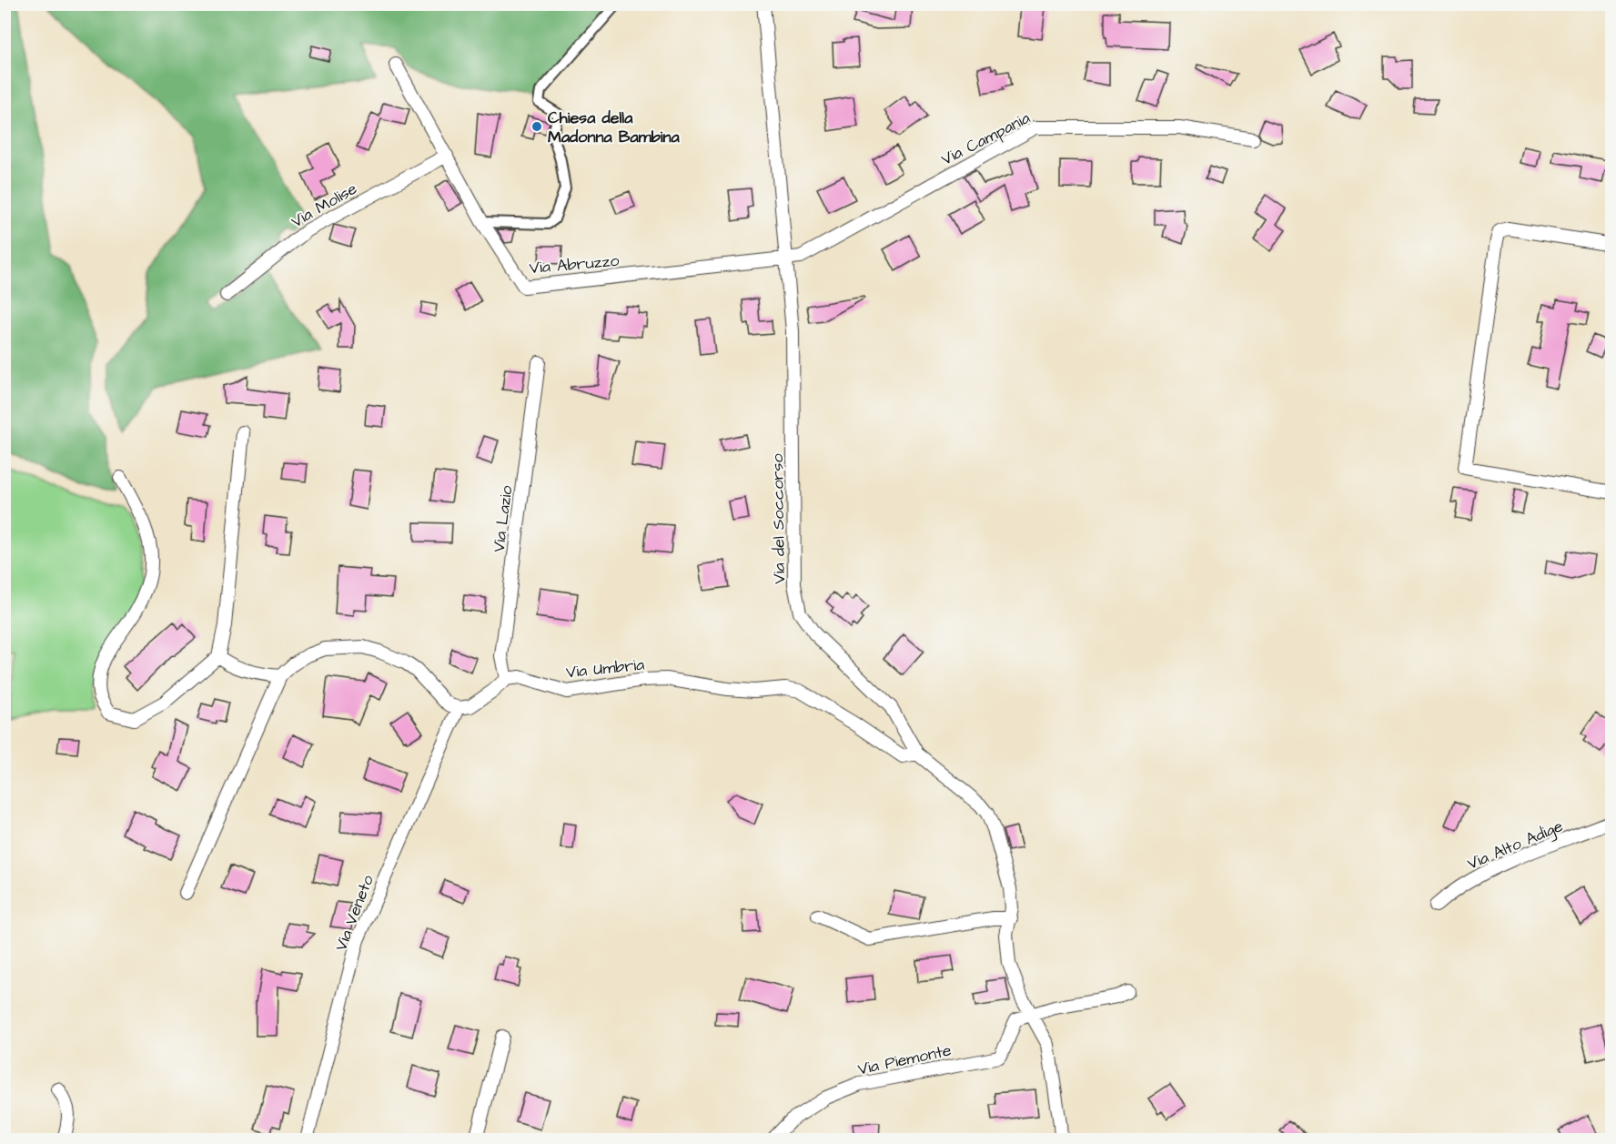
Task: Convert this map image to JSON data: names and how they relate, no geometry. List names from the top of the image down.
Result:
{
  "streets": {
    "street": [
      "Via Campania",
      "Via Molise",
      "Via Abruzzo",
      "Via Lazio",
      "Via del Soccorso",
      "Via Umbria",
      "Via Alto Adige",
      "Via Veneto",
      "Via Piemonte"
    ]
  },
  "crossings": [
    ["Via Campania", "Via Abruzzo"],
    ["Via Campania", "Via del Soccorso"],
    ["Via Molise", "Via Abruzzo"],
    ["Via Abruzzo", "Via del Soccorso"],
    ["Via Lazio", "Via Umbria"],
    ["Via del Soccorso", "Via Umbria"],
    ["Via del Soccorso", "Via Piemonte"]
  ],
  "places": ["Chiesa della Madonna Bambina"]
}
